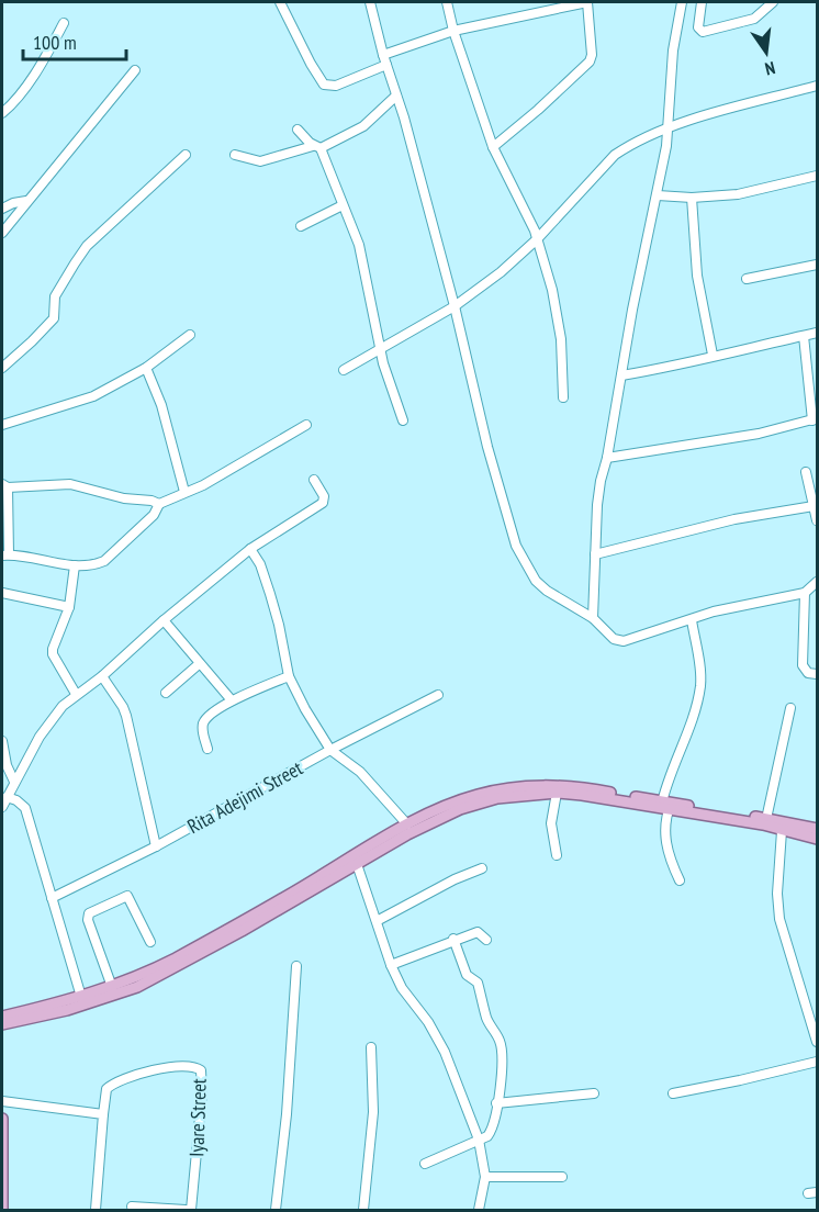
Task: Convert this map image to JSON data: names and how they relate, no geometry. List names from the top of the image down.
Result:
{
  "streets": {
    "street": ["Rita Adejimi Street", "Iyare Street"]
  },
  "scale_bar": "100 m",
  "north": "bottom"
}
